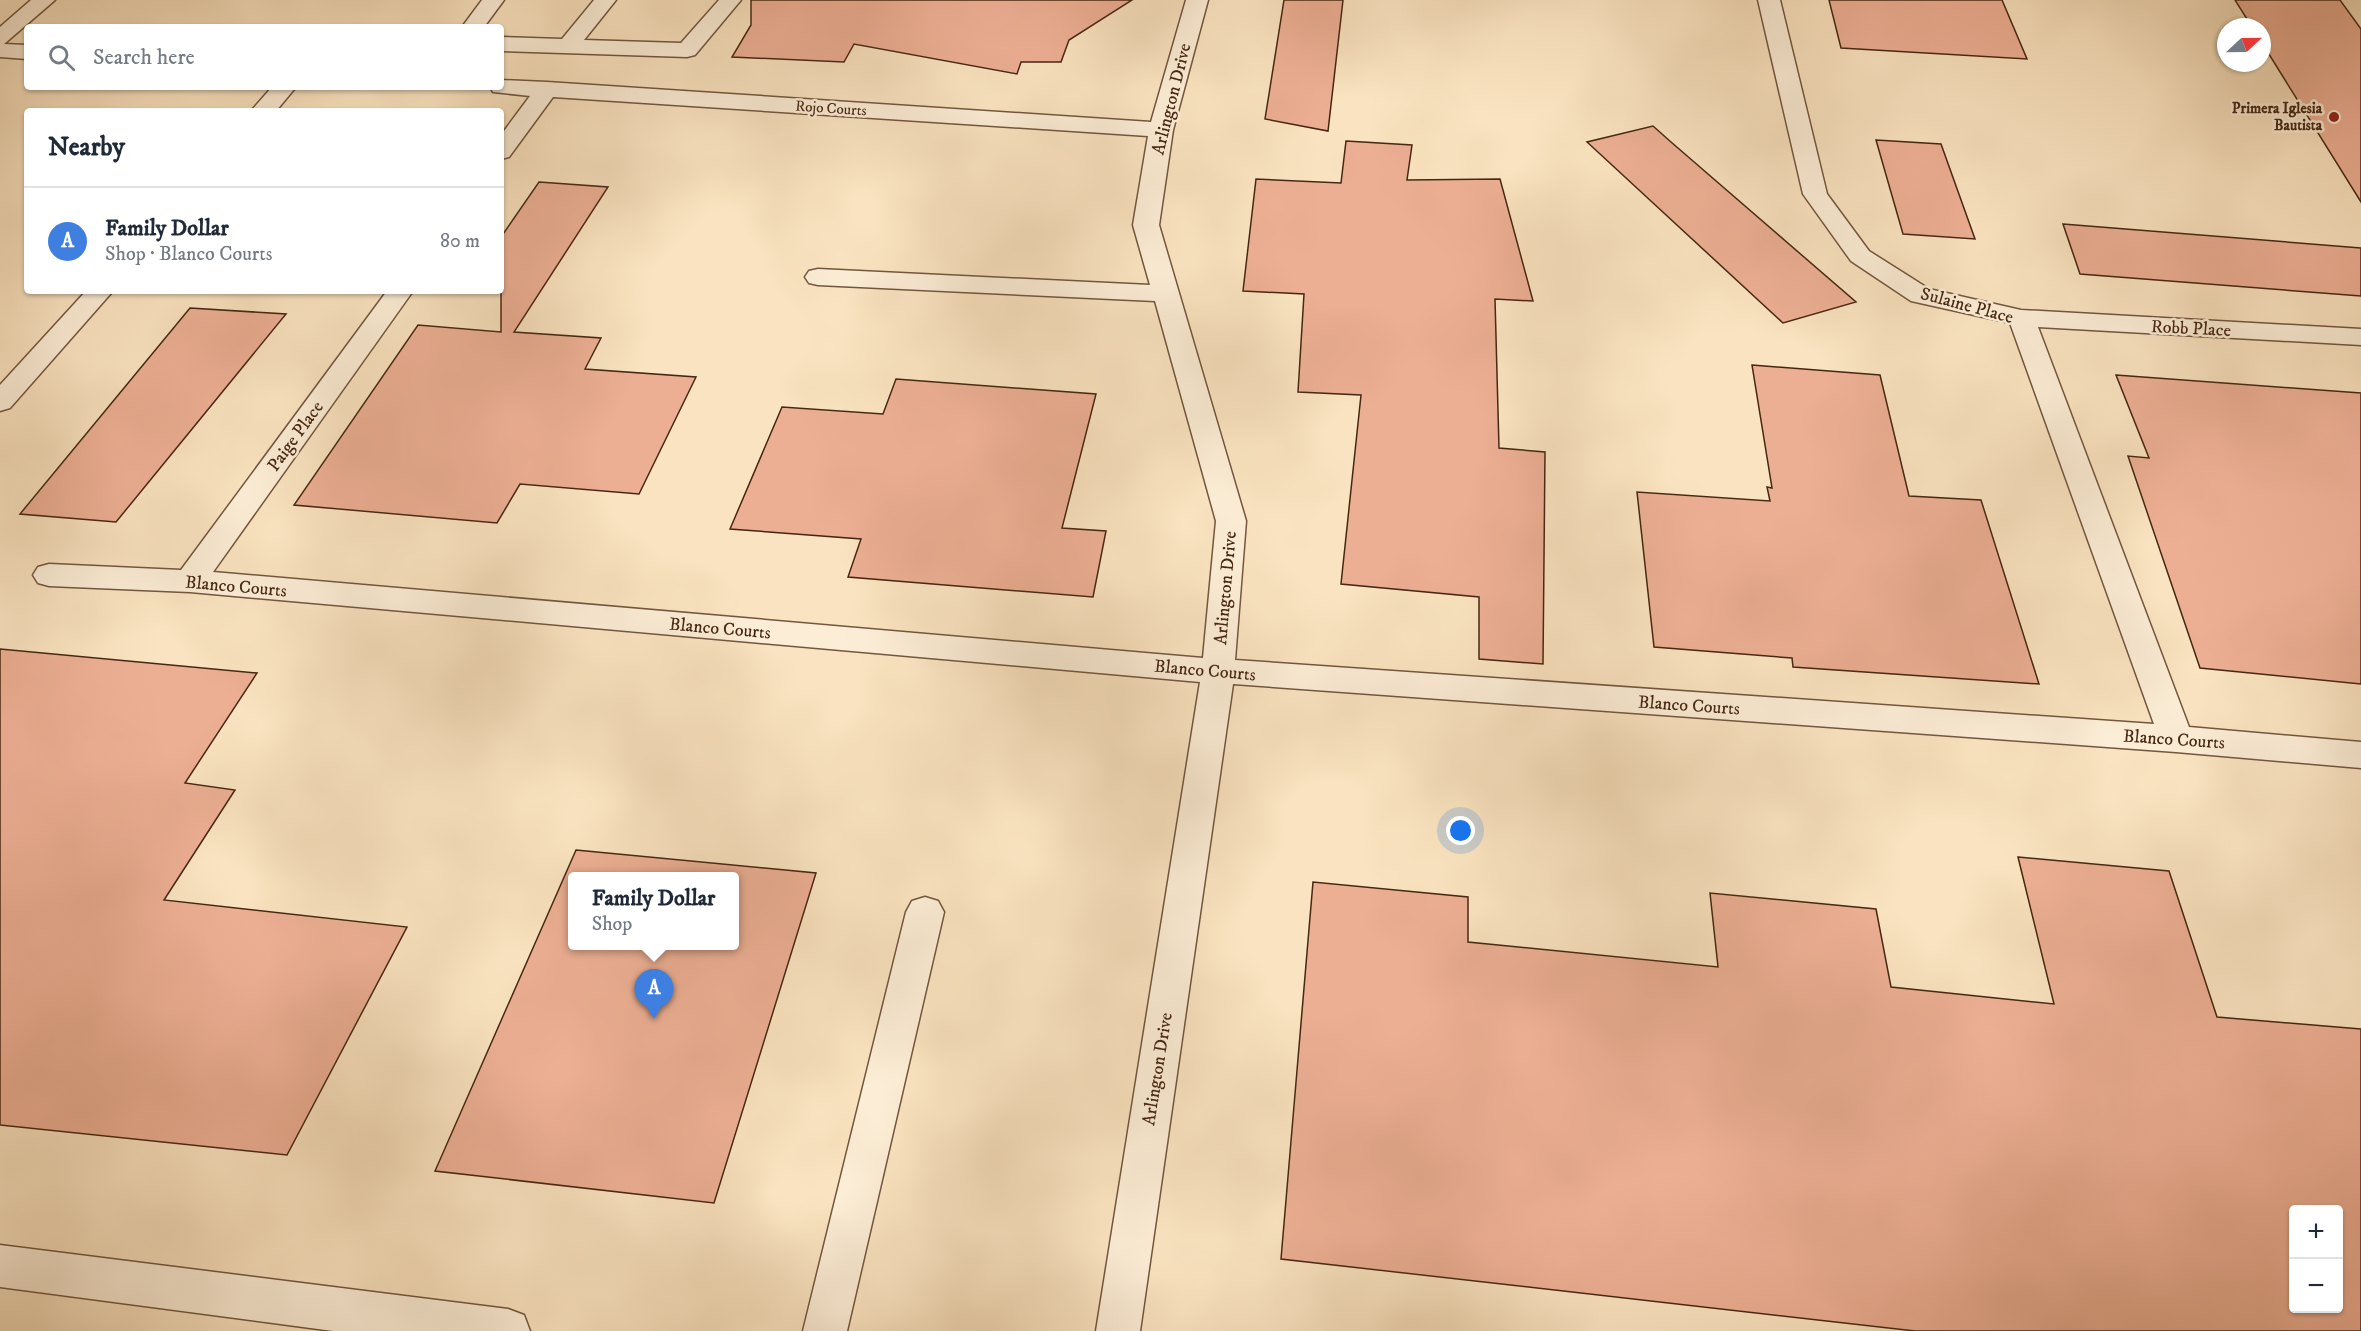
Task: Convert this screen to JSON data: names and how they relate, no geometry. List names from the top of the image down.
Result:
{
  "streets": {
    "street": [
      "Arlington Drive",
      "Rojo Courts",
      "Sulaine Place",
      "Robb Place",
      "Paige Place",
      "Blanco Courts"
    ]
  },
  "crossings": [
    ["Arlington Drive", "Rojo Courts"],
    ["Arlington Drive", "Blanco Courts"],
    ["Sulaine Place", "Robb Place"],
    ["Sulaine Place", "Blanco Courts"],
    ["Paige Place", "Blanco Courts"]
  ],
  "places": ["Primera Iglesia Bautista"],
  "north": "right",
  "page": {
    "search": "Search here",
    "heading": "Nearby",
    "list": [
      {
        "mark": "A",
        "name": "Family Dollar",
        "note": "Shop · Blanco Courts",
        "value": "80 m"
      }
    ],
    "popup": ["Family Dollar", "Shop"],
    "pins": "A",
    "map_buttons": ["+", "−"]
  }
}
